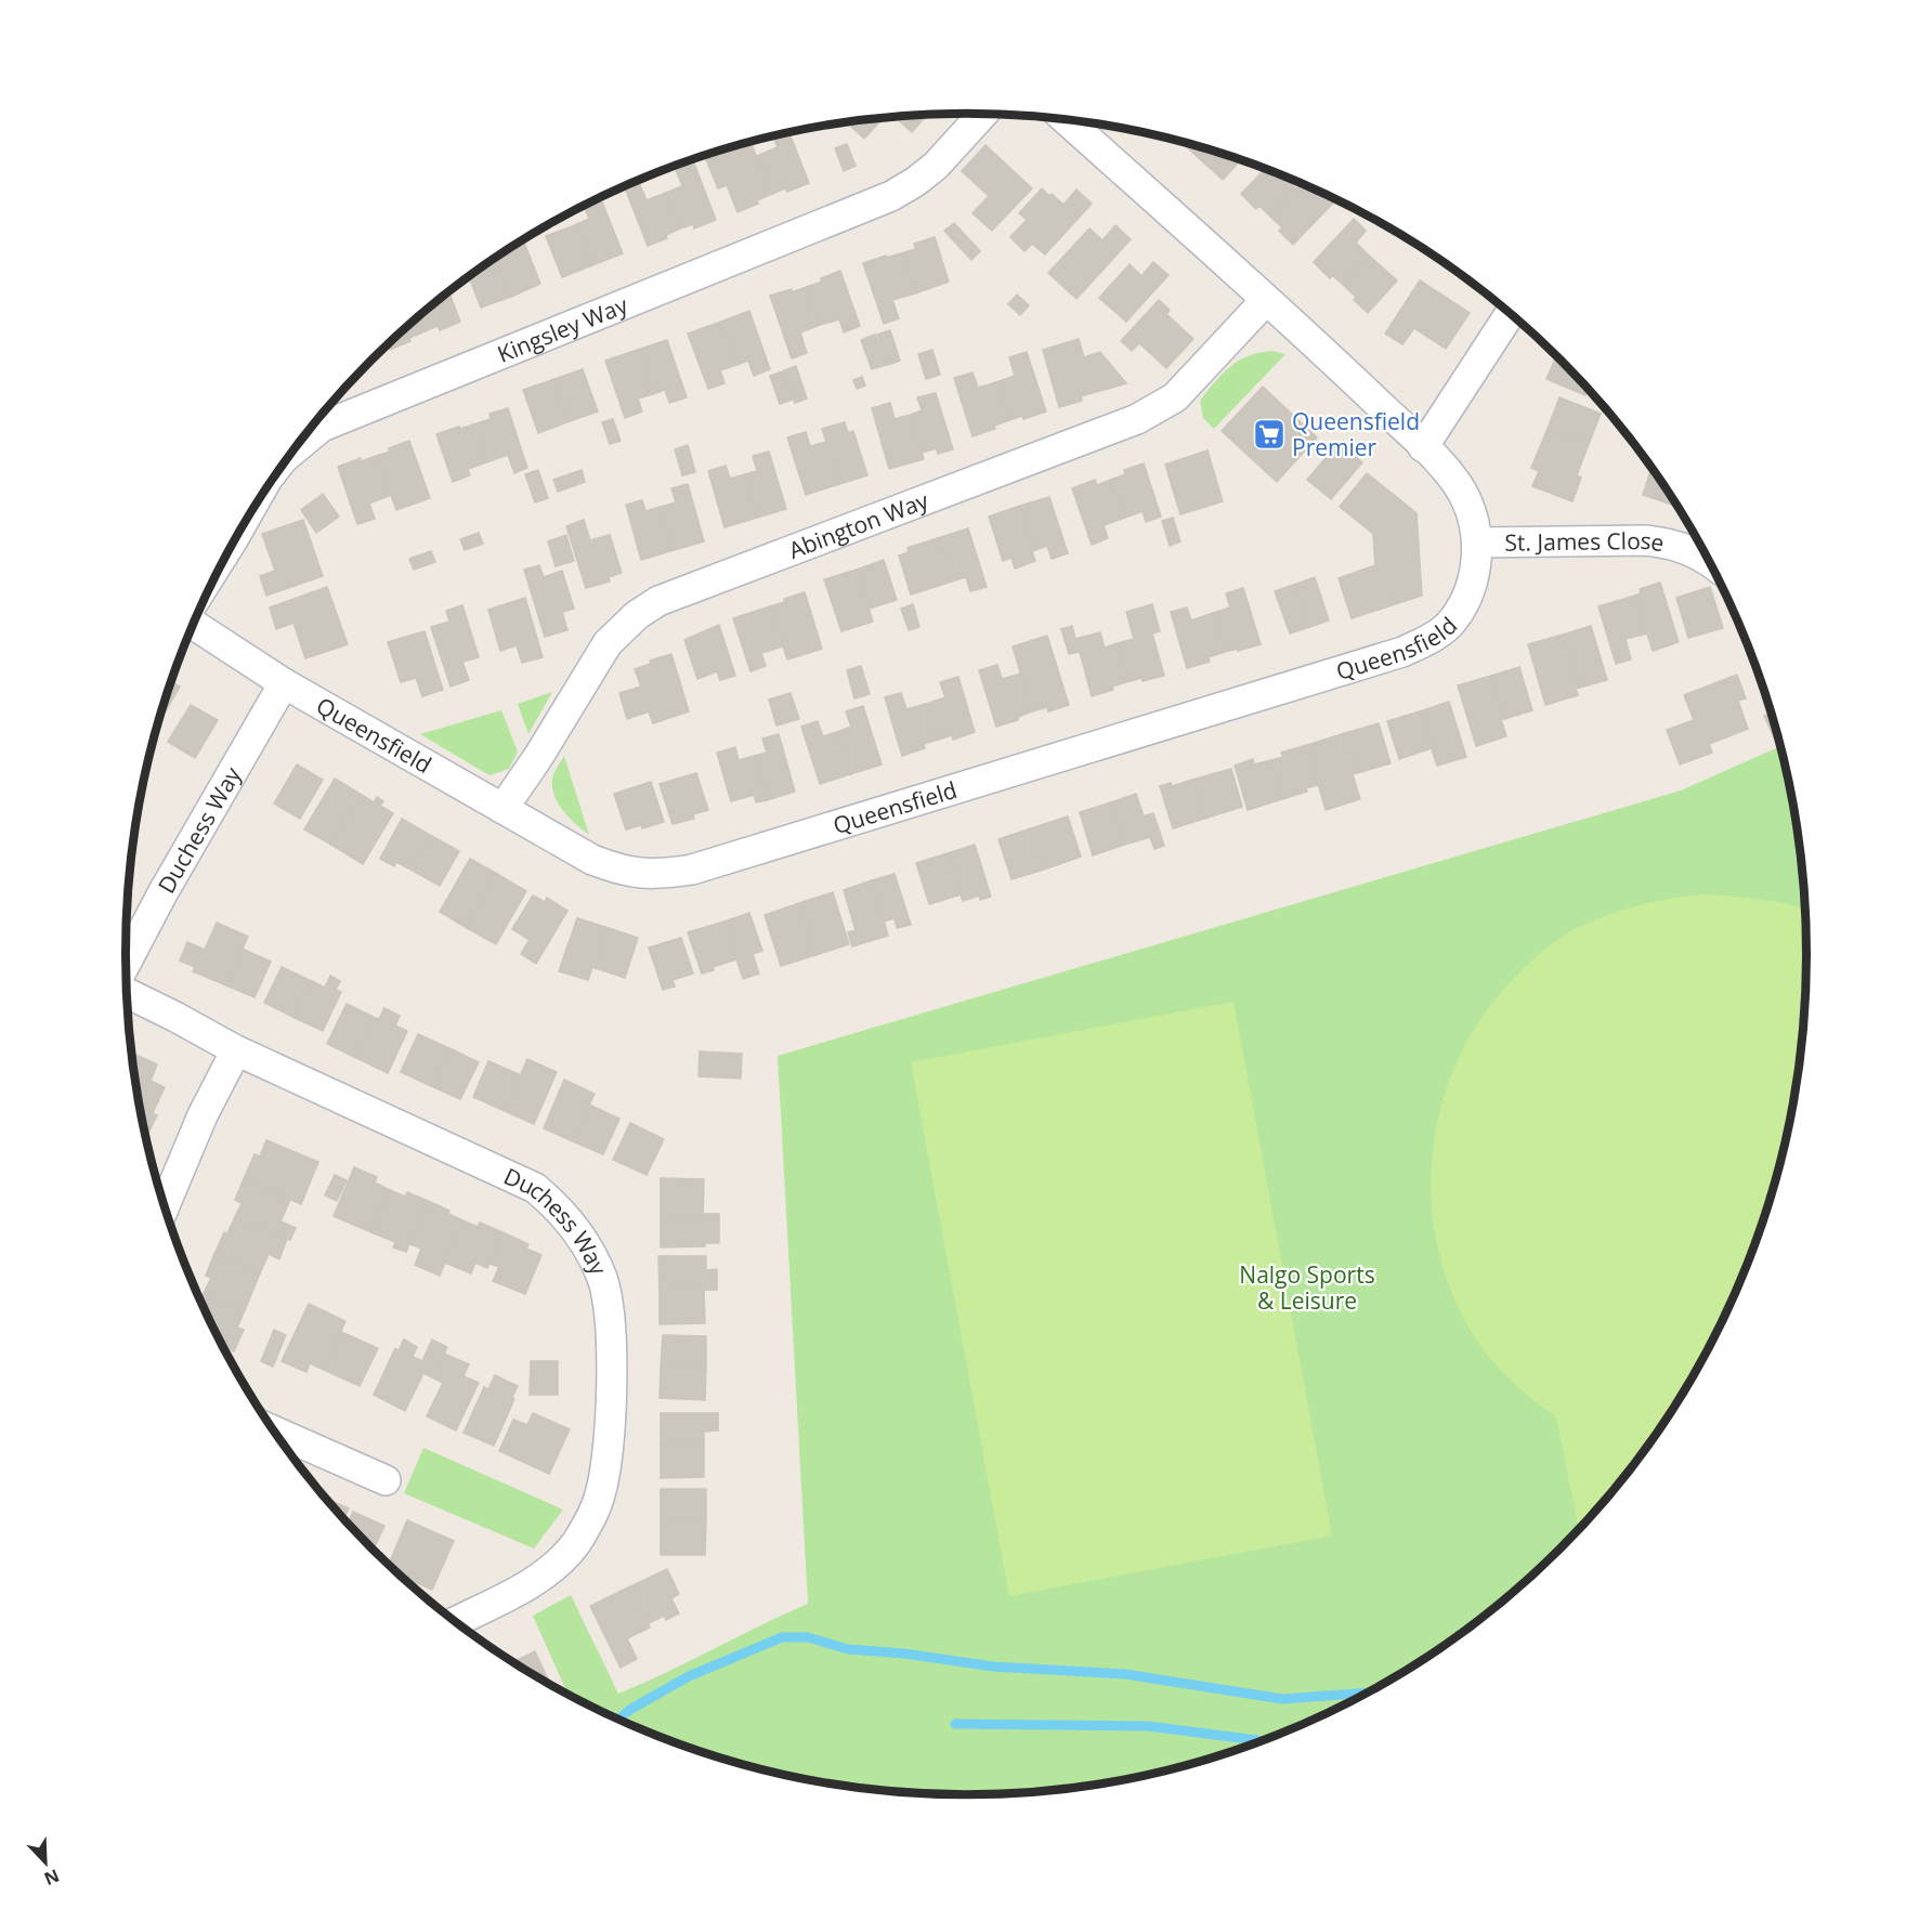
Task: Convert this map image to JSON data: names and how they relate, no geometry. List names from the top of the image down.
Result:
{
  "streets": {
    "street": [
      "Kingsley Way",
      "Abington Way",
      "St. James Close",
      "Queensfield",
      "Duchess Way"
    ]
  },
  "crossings": [
    ["Abington Way", "Queensfield"],
    ["St. James Close", "Queensfield"],
    ["Queensfield", "Duchess Way"]
  ],
  "parks": ["Nalgo Sports & Leisure"],
  "places": {
    "supermarket": ["Queensfield Premier"]
  },
  "north": "bottom right"
}
